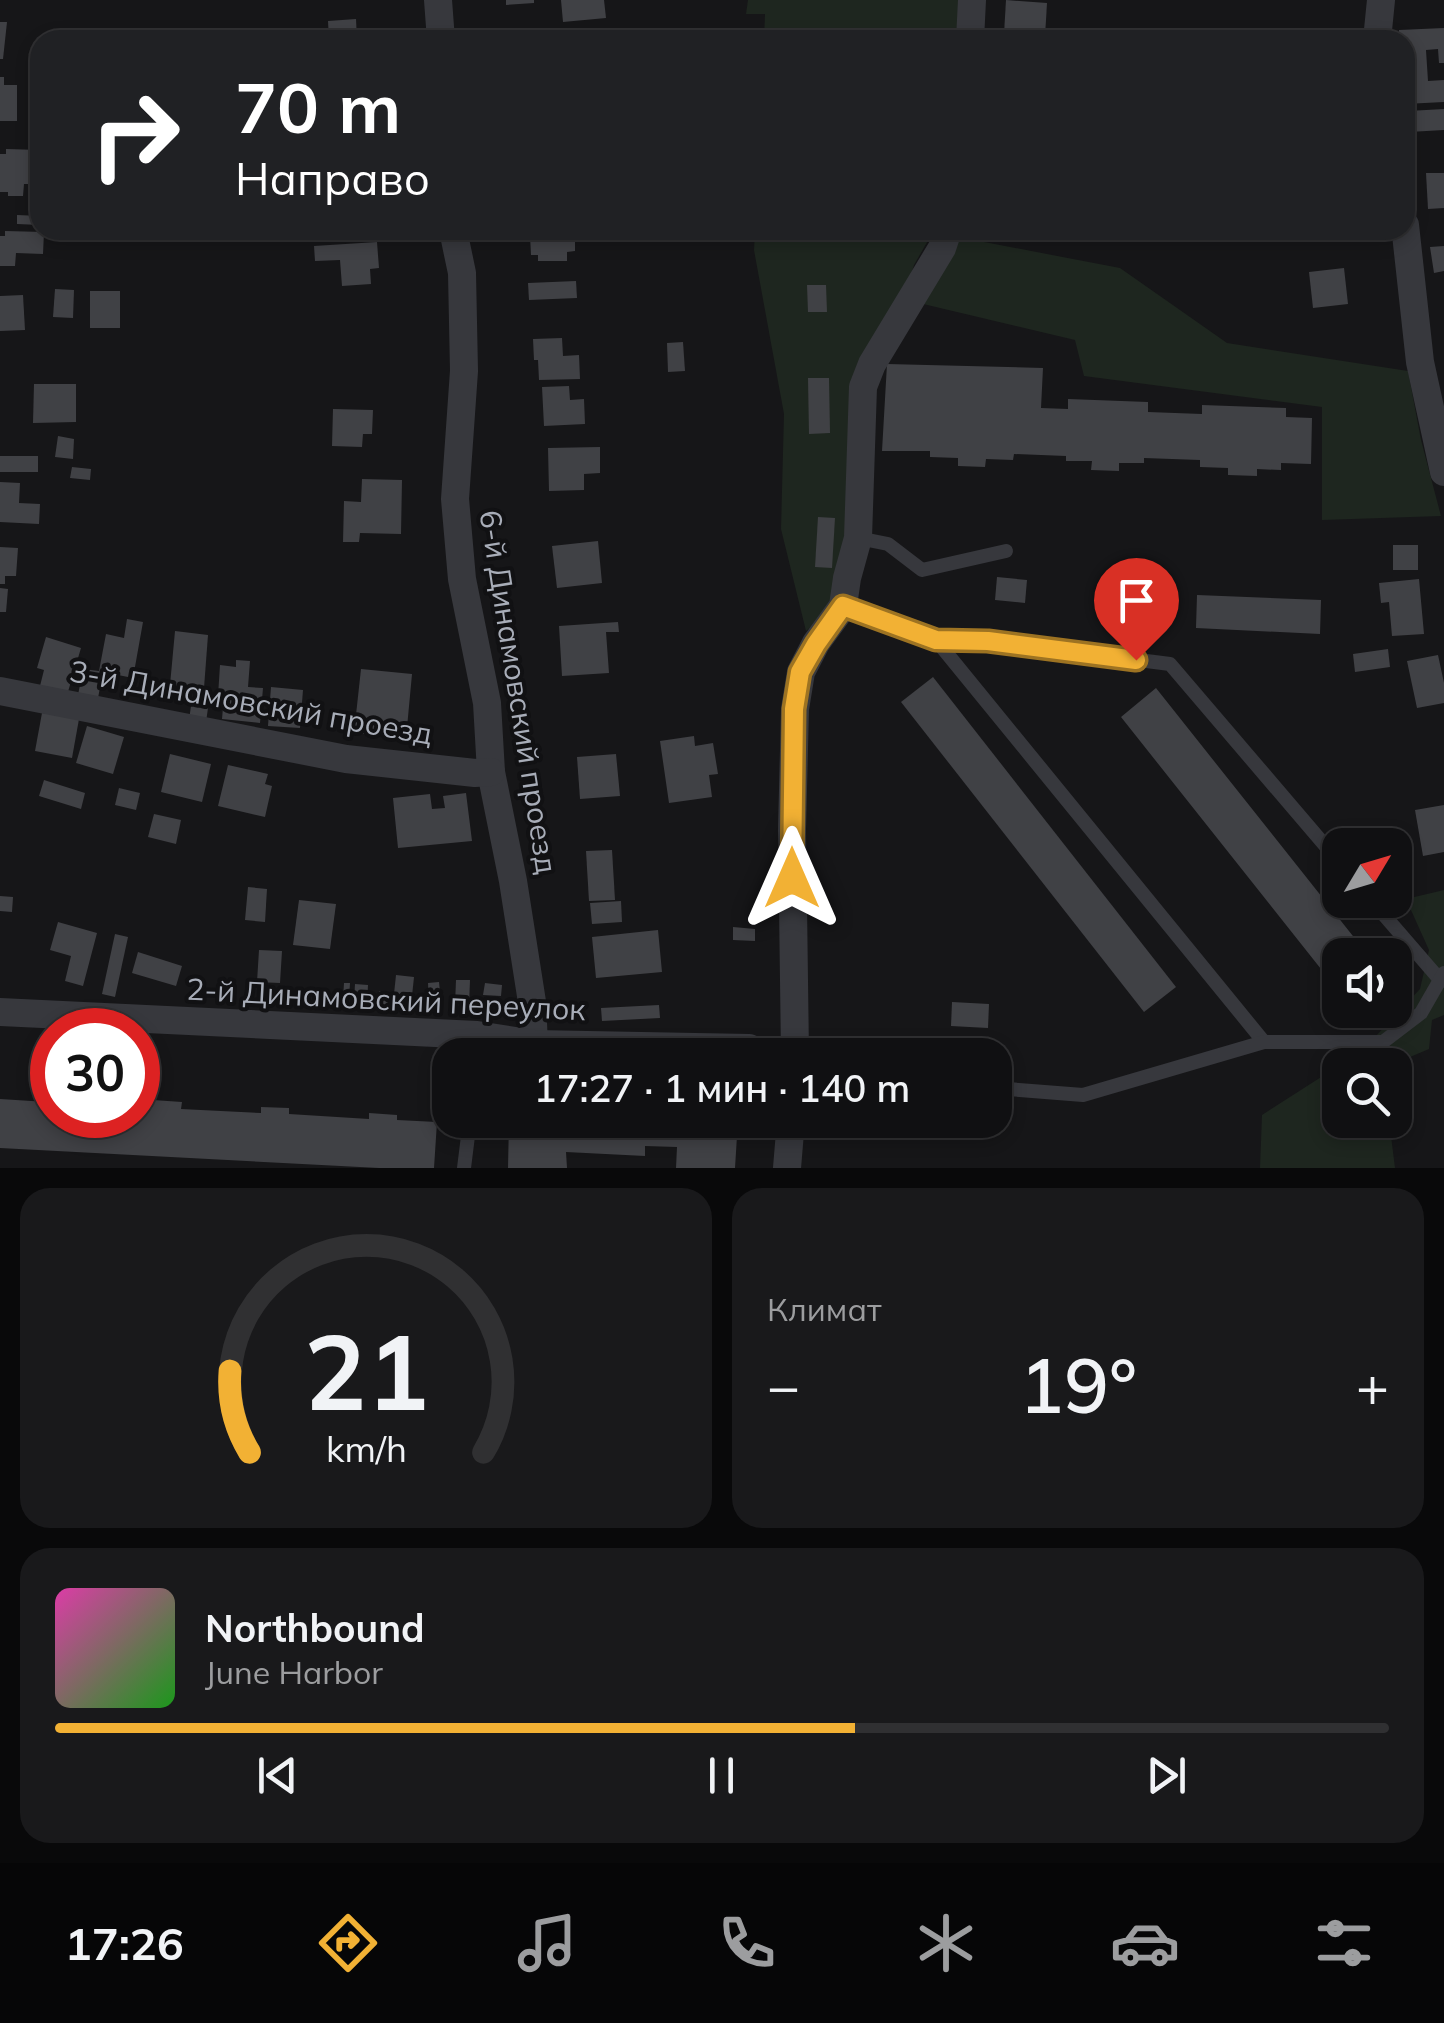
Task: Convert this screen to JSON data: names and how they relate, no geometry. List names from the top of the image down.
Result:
{
  "streets": {
    "street": ["6-й Динамовский проезд", "3-й Динамовский проезд", "2-й Динамовский переулок"]
  },
  "crossings": [
    ["6-й Динамовский проезд", "3-й Динамовский проезд"]
  ],
  "north": "top right",
  "page": {
    "turn": ["70 m", "Направо"],
    "limit": "30",
    "trip": "17:27 · 1 мин · 140 m",
    "tile": "Климат",
    "heat": ["−", "19°", "+"],
    "song": ["Northbound", "June Harbor"],
    "tabs": "17:26",
    "gauge": ["21", "km/h"]
  }
}
